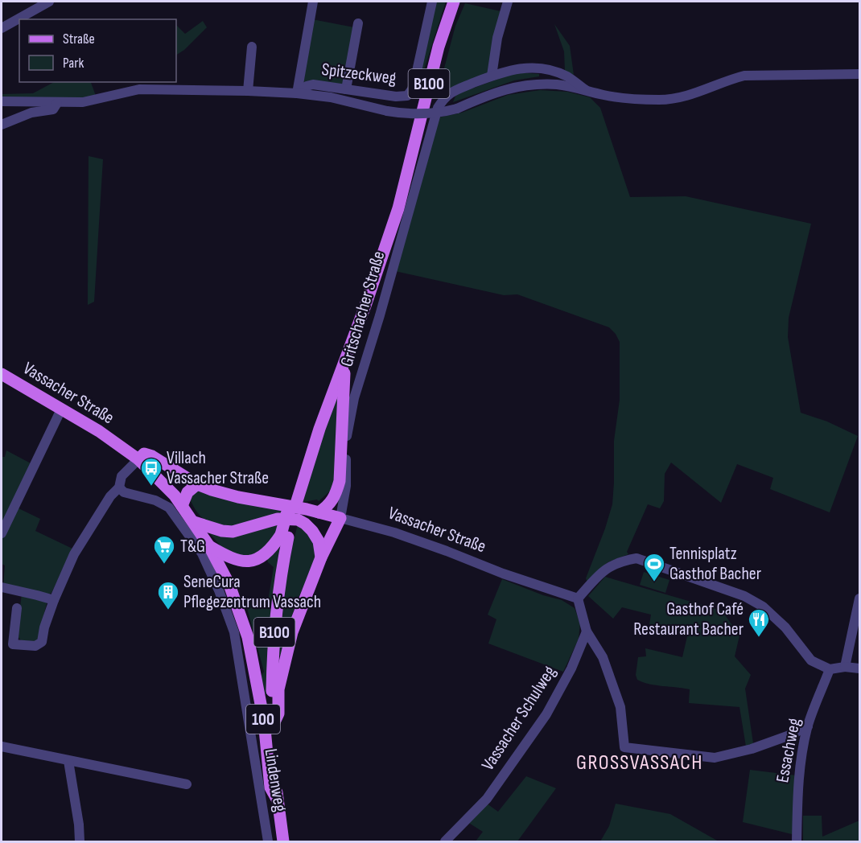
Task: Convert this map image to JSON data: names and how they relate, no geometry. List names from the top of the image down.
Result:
{
  "streets": {
    "main road": ["B100", "Vassacher Straße", "100"],
    "street": [
      "Spitzeckweg",
      "Gritschacher Straße",
      "Vassacher Schulweg",
      "Essachweg",
      "Lindenweg"
    ]
  },
  "crossings": [
    ["Spitzeckweg", "Gritschacher Straße"],
    ["B100", "100"],
    ["Gritschacher Straße", "Vassacher Straße"],
    ["Gritschacher Straße", "100"],
    ["Vassacher Straße", "100"]
  ],
  "districts": ["GROSSVASSACH"],
  "places": {
    "bus stop": ["Villach Vassacher Straße"],
    "supermarket": ["T&G"],
    "sports": ["Tennisplatz Gasthof Bacher"],
    "building": ["SeneCura Pflegezentrum Vassach"],
    "restaurant": ["Gasthof Café Restaurant Bacher"]
  },
  "legend": ["Straße", "Park"]
}
